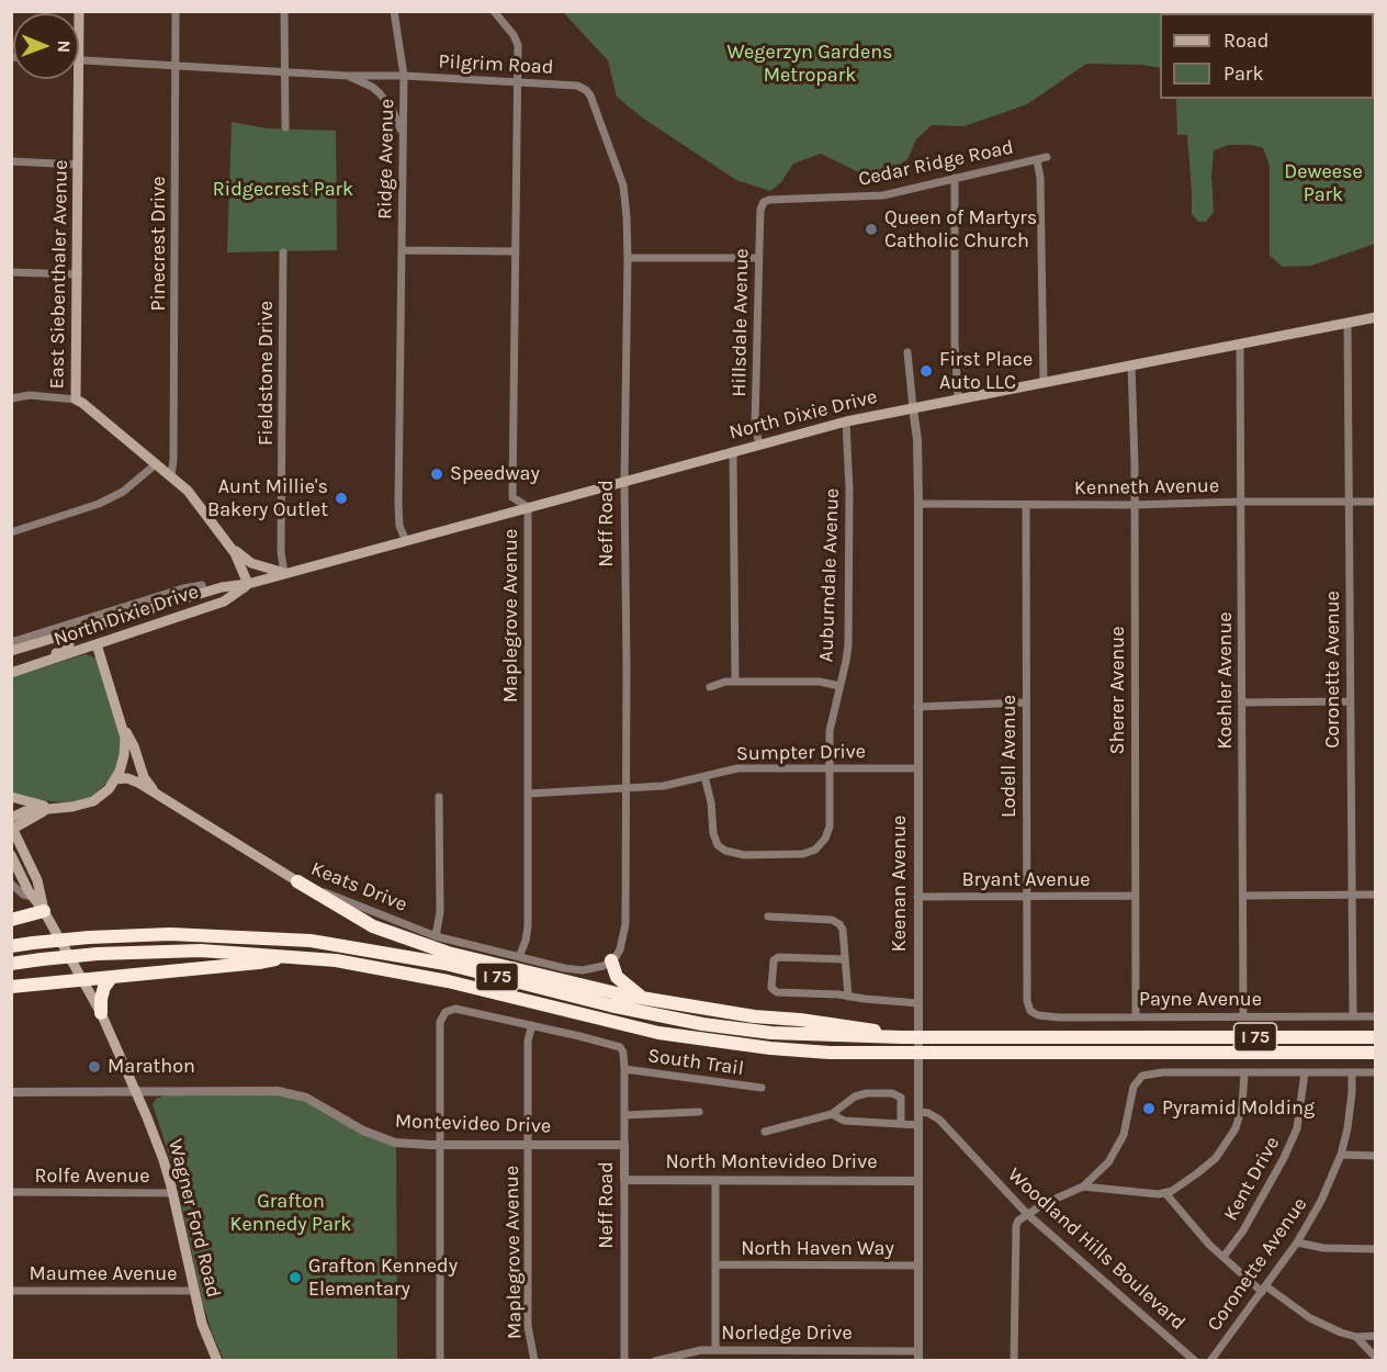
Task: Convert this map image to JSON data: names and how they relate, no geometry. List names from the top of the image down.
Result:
{
  "streets": {
    "highway": ["I 75"],
    "main road": [
      "East Siebenthaler Avenue",
      "North Dixie Drive",
      "Keats Drive",
      "Wagner Ford Road"
    ],
    "street": [
      "Pilgrim Road",
      "Ridge Avenue",
      "Cedar Ridge Road",
      "Pinecrest Drive",
      "Hillsdale Avenue",
      "Fieldstone Drive",
      "Kenneth Avenue",
      "Neff Road",
      "Auburndale Avenue",
      "Maplegrove Avenue",
      "Coronette Avenue",
      "Koehler Avenue",
      "Sherer Avenue",
      "Sumpter Drive",
      "Lodell Avenue",
      "Bryant Avenue",
      "Keenan Avenue",
      "Payne Avenue",
      "South Trail",
      "Montevideo Drive",
      "North Montevideo Drive",
      "Rolfe Avenue",
      "Kent Drive",
      "North Haven Way",
      "Woodland Hills Boulevard",
      "Maumee Avenue",
      "Norledge Drive"
    ]
  },
  "crossings": [
    ["Pilgrim Road", "Ridge Avenue"],
    ["Pilgrim Road", "Neff Road"],
    ["Pilgrim Road", "Maplegrove Avenue"],
    ["Ridge Avenue", "Pinecrest Drive"],
    ["Ridge Avenue", "North Dixie Drive"],
    ["Cedar Ridge Road", "Hillsdale Avenue"],
    ["Pinecrest Drive", "East Siebenthaler Avenue"],
    ["East Siebenthaler Avenue", "North Dixie Drive"],
    ["Hillsdale Avenue", "North Dixie Drive"],
    ["Fieldstone Drive", "North Dixie Drive"],
    ["North Dixie Drive", "Neff Road"],
    ["North Dixie Drive", "Auburndale Avenue"],
    ["North Dixie Drive", "Maplegrove Avenue"],
    ["North Dixie Drive", "Coronette Avenue"],
    ["North Dixie Drive", "Koehler Avenue"],
    ["North Dixie Drive", "Sherer Avenue"],
    ["North Dixie Drive", "Keenan Avenue"],
    ["Kenneth Avenue", "Coronette Avenue"],
    ["Kenneth Avenue", "Koehler Avenue"],
    ["Kenneth Avenue", "Sherer Avenue"],
    ["Kenneth Avenue", "Lodell Avenue"],
    ["Kenneth Avenue", "Keenan Avenue"],
    ["Neff Road", "Maplegrove Avenue"],
    ["Neff Road", "Sumpter Drive"],
    ["Neff Road", "Keats Drive"],
    ["Neff Road", "South Trail"],
    ["Neff Road", "Montevideo Drive"],
    ["Neff Road", "North Montevideo Drive"],
    ["Auburndale Avenue", "Sumpter Drive"],
    ["Maplegrove Avenue", "Sumpter Drive"],
    ["Maplegrove Avenue", "Keats Drive"],
    ["Maplegrove Avenue", "Montevideo Drive"],
    ["Coronette Avenue", "Payne Avenue"],
    ["Koehler Avenue", "Payne Avenue"],
    ["Sherer Avenue", "Bryant Avenue"],
    ["Sherer Avenue", "Payne Avenue"],
    ["Sumpter Drive", "Keenan Avenue"],
    ["Lodell Avenue", "Bryant Avenue"],
    ["Lodell Avenue", "Payne Avenue"],
    ["Bryant Avenue", "Keenan Avenue"],
    ["Keenan Avenue", "North Montevideo Drive"],
    ["Keenan Avenue", "North Haven Way"],
    ["Keenan Avenue", "Woodland Hills Boulevard"],
    ["Keenan Avenue", "Norledge Drive"],
    ["Montevideo Drive", "Wagner Ford Road"],
    ["Rolfe Avenue", "Wagner Ford Road"],
    ["Wagner Ford Road", "Maumee Avenue"]
  ],
  "parks": [
    "Wegerzyn Gardens Metropark",
    "Deweese Park",
    "Ridgecrest Park",
    "Grafton Kennedy Park"
  ],
  "places": [
    "Queen of Martyrs Catholic Church",
    "First Place Auto LLC",
    "Speedway",
    "Aunt Millie's Bakery Outlet",
    "Marathon",
    "Pyramid Molding",
    "Grafton Kennedy Elementary"
  ],
  "legend": ["Road", "Park"],
  "north": "right"
}
